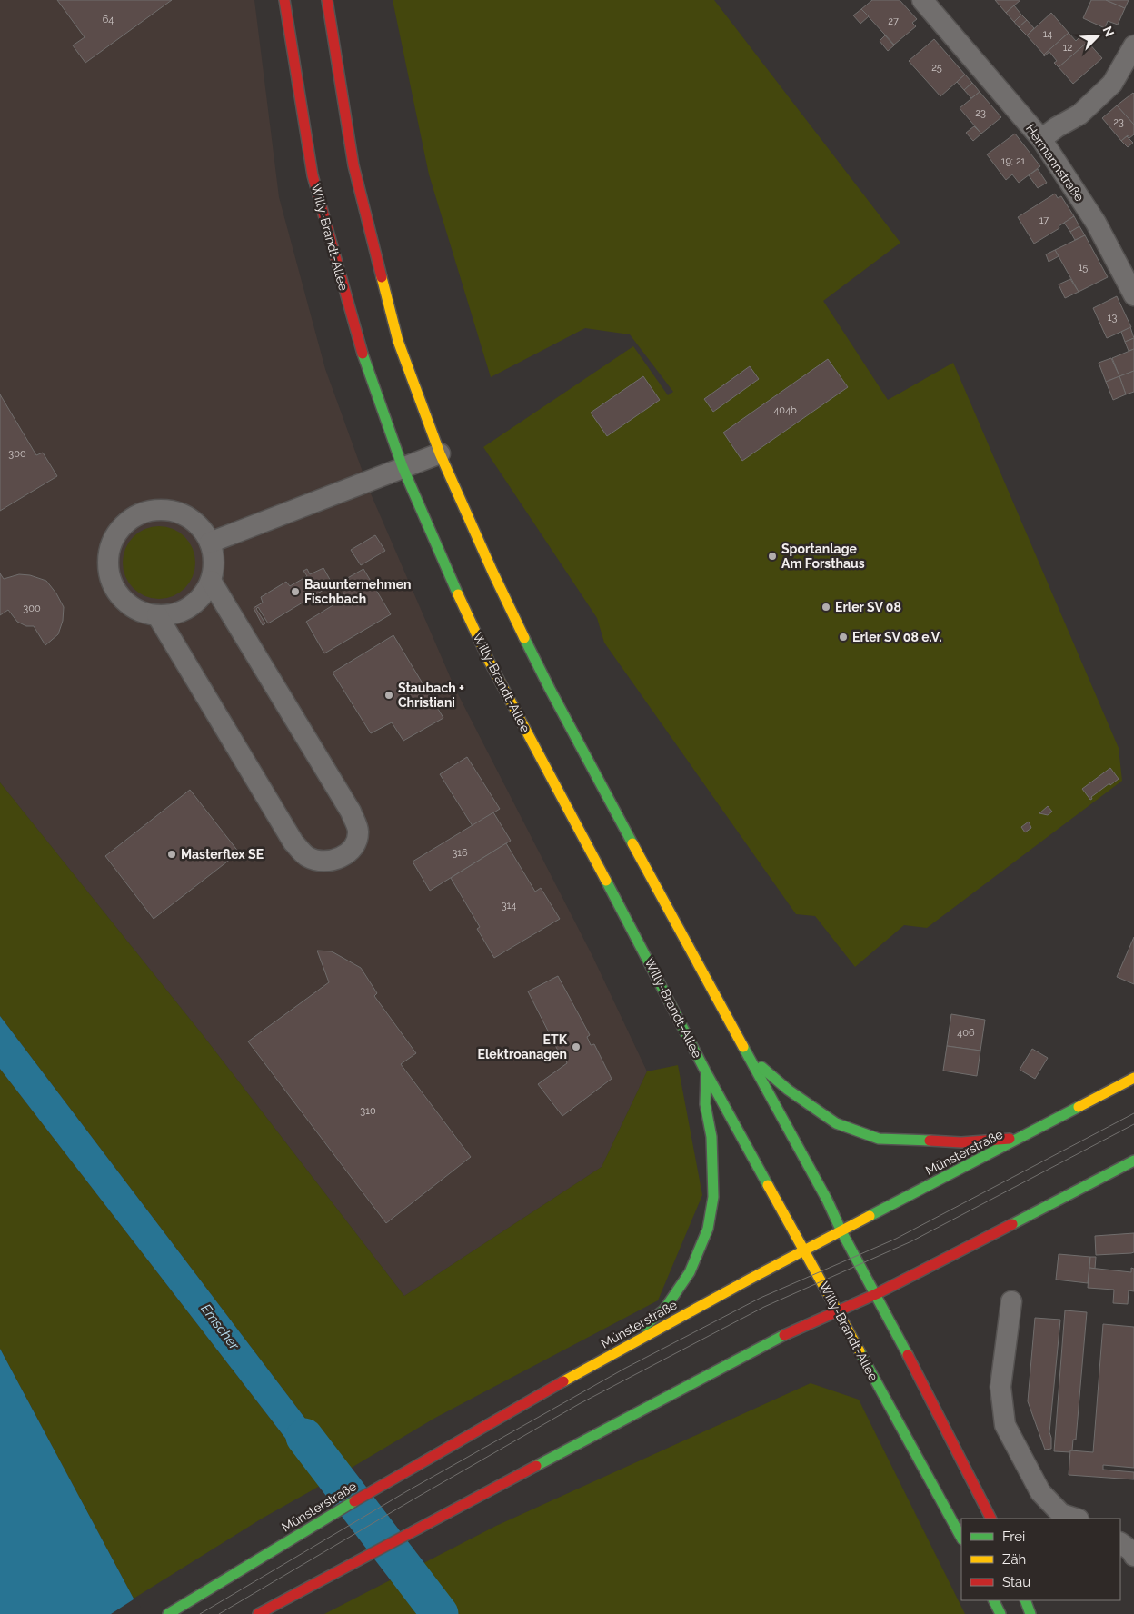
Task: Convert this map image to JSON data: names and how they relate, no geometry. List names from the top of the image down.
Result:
{
  "streets": {
    "main road": ["Willy-Brandt-Allee", "Münsterstraße"],
    "street": ["Hermannstraße"]
  },
  "crossings": [
    ["Willy-Brandt-Allee", "Münsterstraße"]
  ],
  "water": ["Emscher"],
  "places": [
    "Sportanlage Am Forsthaus",
    "Bauunternehmen Fischbach",
    "Erler SV 08",
    "Erler SV 08 e.V.",
    "Staubach + Christiani",
    "Masterflex SE",
    "ETK Elektroanagen"
  ],
  "house_numbers": [
    "64",
    "27",
    "14",
    "12",
    "25",
    "23",
    "23",
    "19; 21",
    "17",
    "15",
    "13",
    "404b",
    "300",
    "300",
    "316",
    "314",
    "406",
    "310"
  ],
  "legend": ["Frei", "Zäh", "Stau"],
  "north": "top right"
}
